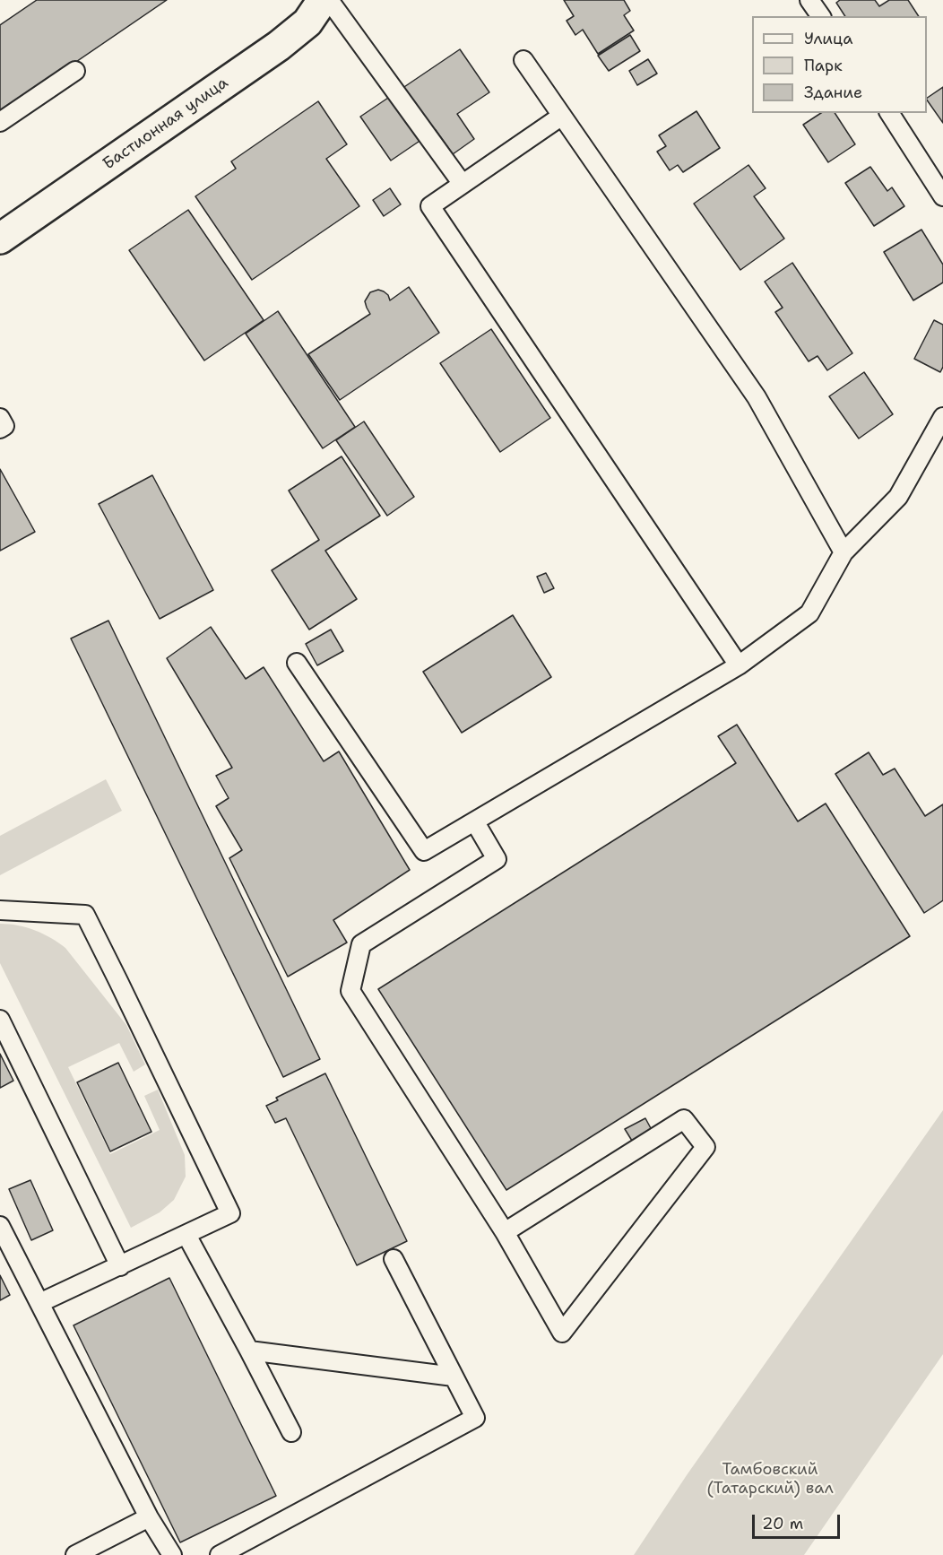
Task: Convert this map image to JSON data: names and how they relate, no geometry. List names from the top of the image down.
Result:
{
  "streets": {
    "street": ["Бастионная улица"]
  },
  "parks": ["Тамбовский (Татарский) вал"],
  "legend": ["Улица", "Парк", "Здание"],
  "scale_bar": "20 m"
}
